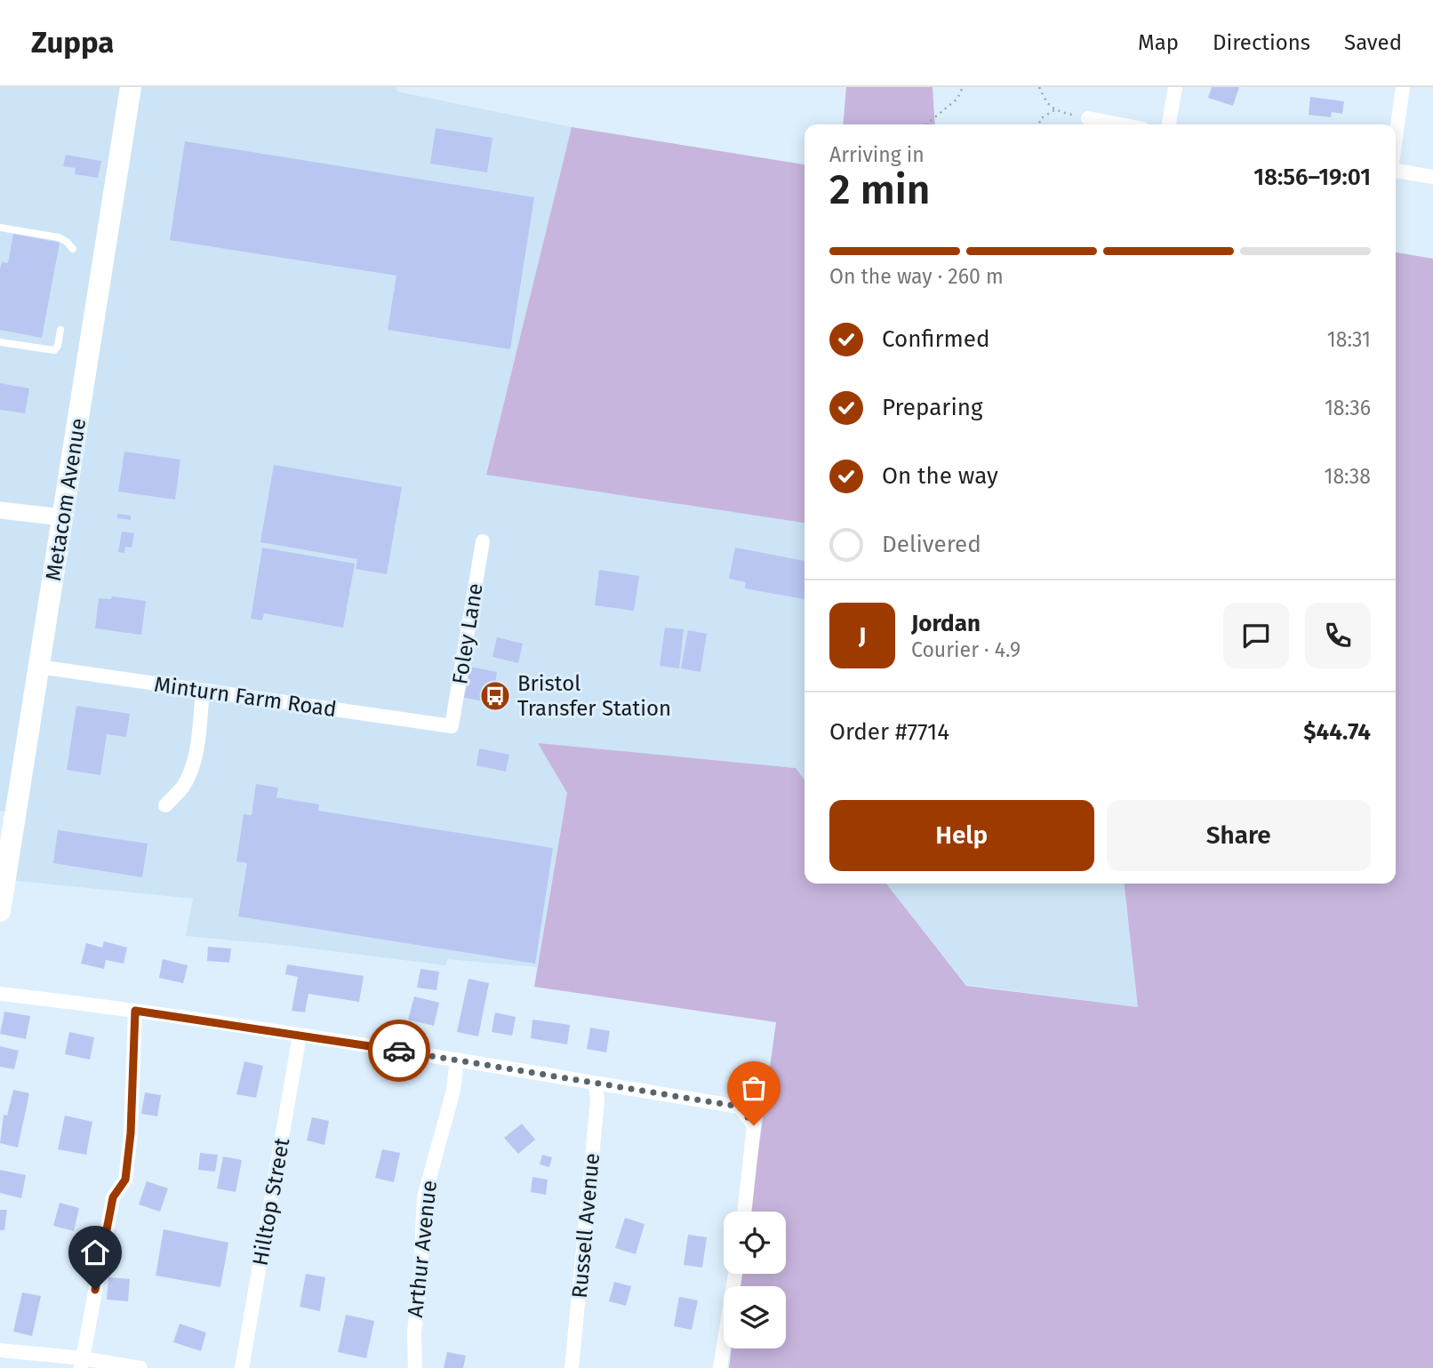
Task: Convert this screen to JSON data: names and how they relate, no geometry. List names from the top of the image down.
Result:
{
  "streets": {
    "main road": ["Metacom Avenue"],
    "street": [
      "Foley Lane",
      "Minturn Farm Road",
      "Hilltop Street",
      "Russell Avenue",
      "Arthur Avenue"
    ]
  },
  "crossings": [
    ["Metacom Avenue", "Minturn Farm Road"],
    ["Foley Lane", "Minturn Farm Road"]
  ],
  "places": {
    "bus stop": ["Bristol Transfer Station"]
  },
  "page": {
    "header": "Zuppa",
    "nav": ["Map", "Directions", "Saved"],
    "heading": ["2 min", "Arriving in", "18:56–19:01"],
    "panel": [
      "Jordan",
      "Courier · 4.9",
      "Order #7714",
      "$44.74"
    ],
    "bar": "On the way · 260 m",
    "list": [
      ["Confirmed", "18:31"],
      ["Preparing", "18:36"],
      ["On the way", "18:38"],
      "Delivered"
    ],
    "round": "J",
    "buttons": ["Help", "Share"]
  }
}
